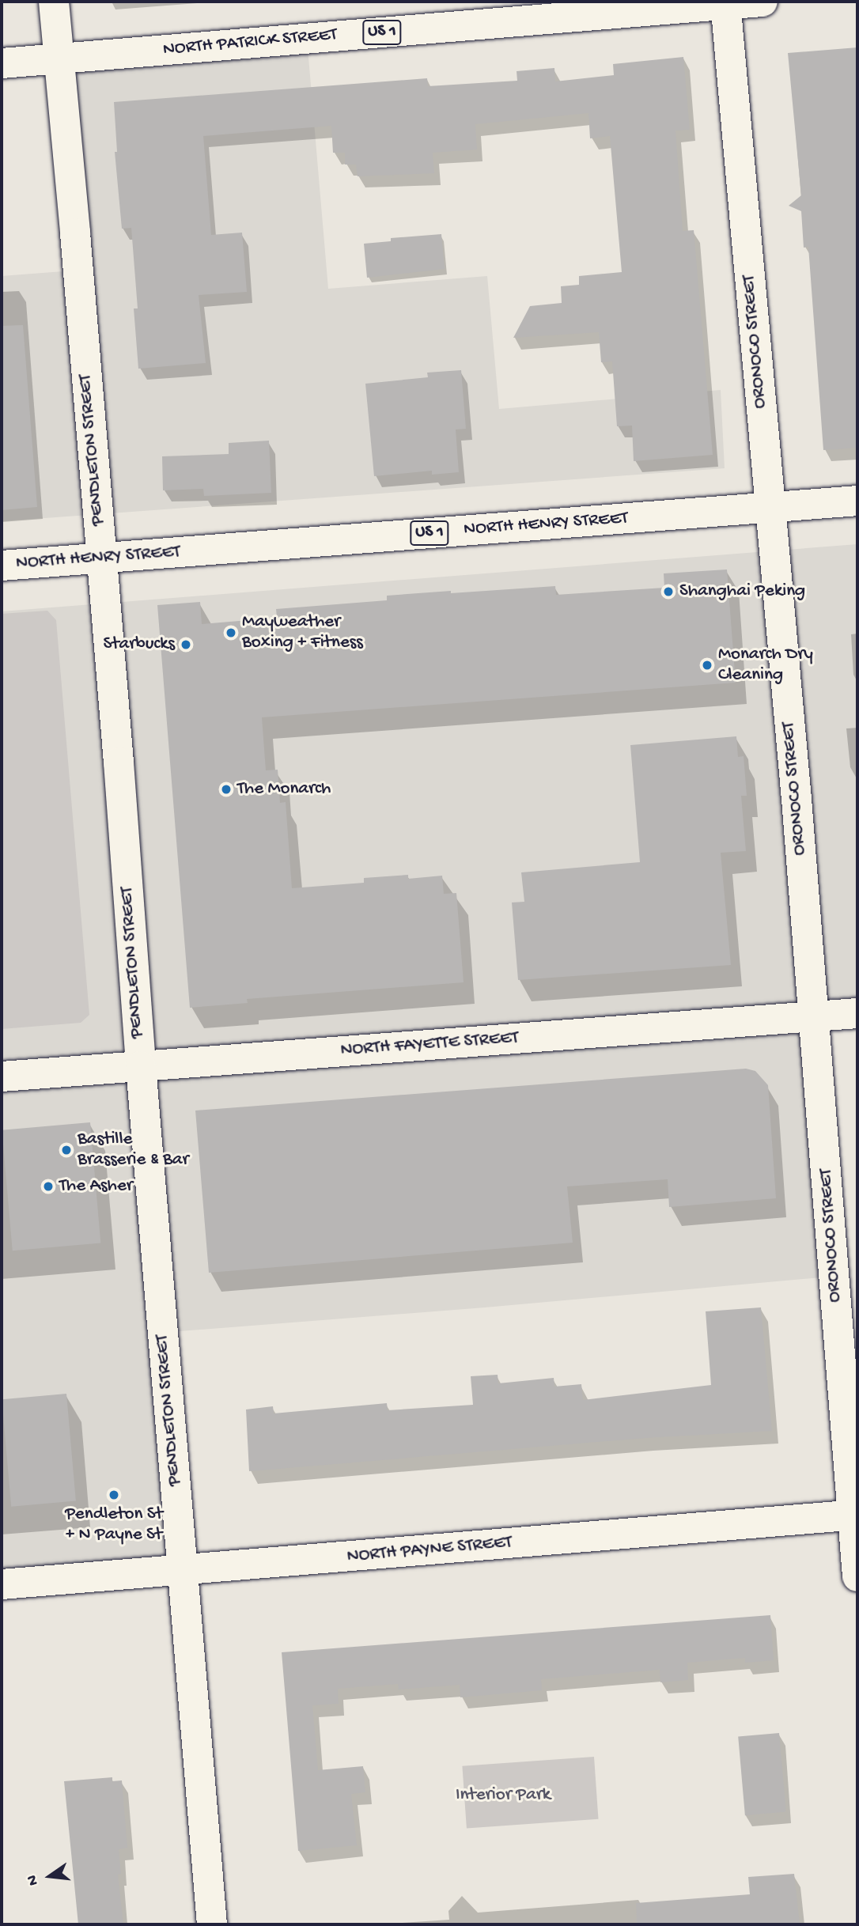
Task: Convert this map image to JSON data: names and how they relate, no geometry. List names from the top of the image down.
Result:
{
  "streets": {
    "main road": [
      "US 1",
      "NORTH PATRICK STREET",
      "ORONOCO STREET",
      "PENDLETON STREET",
      "NORTH HENRY STREET",
      "NORTH FAYETTE STREET",
      "NORTH PAYNE STREET"
    ]
  },
  "crossings": [
    ["NORTH PATRICK STREET", "ORONOCO STREET"],
    ["NORTH PATRICK STREET", "PENDLETON STREET"],
    ["ORONOCO STREET", "NORTH HENRY STREET"],
    ["ORONOCO STREET", "NORTH FAYETTE STREET"],
    ["ORONOCO STREET", "NORTH PAYNE STREET"],
    ["PENDLETON STREET", "NORTH HENRY STREET"],
    ["PENDLETON STREET", "NORTH FAYETTE STREET"],
    ["PENDLETON STREET", "NORTH PAYNE STREET"]
  ],
  "parks": ["Interior Park"],
  "places": [
    "Shanghai Peking",
    "Mayweather Boxing + Fitness",
    "Starbucks",
    "Monarch Dry Cleaning",
    "The Monarch",
    "Bastille Brasserie & Bar",
    "The Asher",
    "Pendleton St + N Payne St"
  ],
  "north": "left"
}
